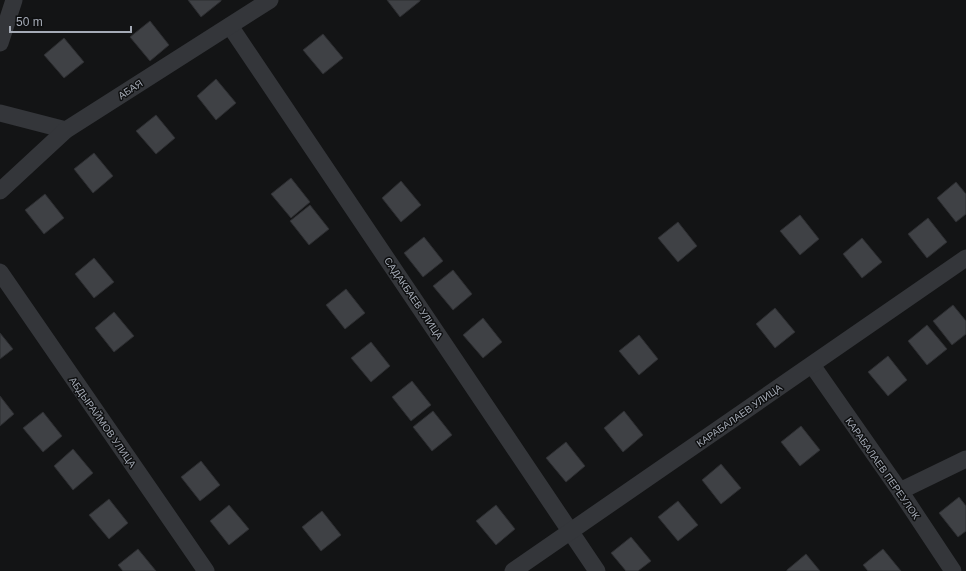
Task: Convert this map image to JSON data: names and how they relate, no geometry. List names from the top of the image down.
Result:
{
  "streets": {
    "street": [
      "АБАЯ",
      "САДАКБАЕВ УЛИЦА",
      "КАРАБАЛАЕВ УЛИЦА",
      "АБДЫРАЙМОВ УЛИЦА",
      "КАРАБАЛАЕВ ПЕРЕУЛОК"
    ]
  },
  "crossings": [
    ["АБАЯ", "САДАКБАЕВ УЛИЦА"],
    ["САДАКБАЕВ УЛИЦА", "КАРАБАЛАЕВ УЛИЦА"],
    ["КАРАБАЛАЕВ УЛИЦА", "КАРАБАЛАЕВ ПЕРЕУЛОК"]
  ],
  "scale_bar": "50 m"
}
